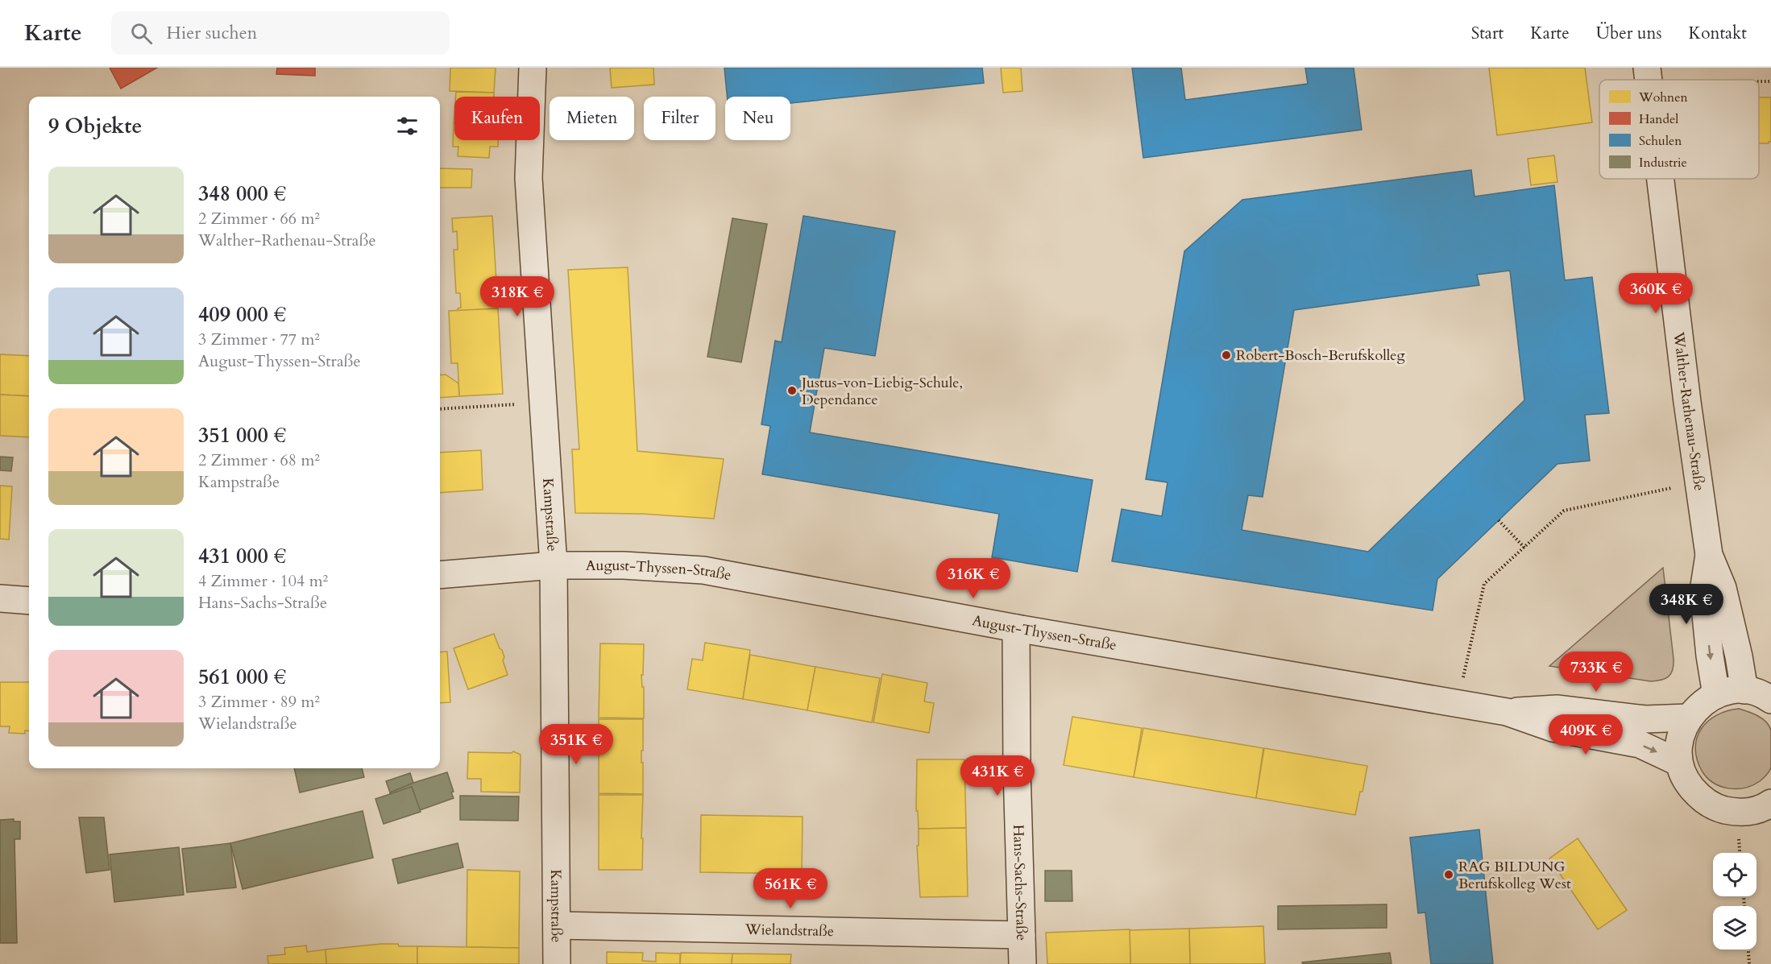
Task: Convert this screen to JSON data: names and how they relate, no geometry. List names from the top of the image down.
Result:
{
  "streets": {
    "street": [
      "Walther-Rathenau-Straße",
      "Kampstraße",
      "August-Thyssen-Straße",
      "Hans-Sachs-Straße",
      "Wielandstraße"
    ]
  },
  "crossings": [
    ["Kampstraße", "August-Thyssen-Straße"],
    ["Kampstraße", "Wielandstraße"],
    ["August-Thyssen-Straße", "Hans-Sachs-Straße"],
    ["Hans-Sachs-Straße", "Wielandstraße"]
  ],
  "places": ["Robert-Bosch-Berufskolleg", "Justus-von-Liebig-Schule, Dependance", "RAG BILDUNG Berufskolleg West"],
  "legend": [
    "Wohnen",
    "Handel",
    "Schulen",
    "Industrie"
  ],
  "page": {
    "header": "Karte",
    "search": "Hier suchen",
    "nav": [
      "Start",
      "Karte",
      "Über uns",
      "Kontakt"
    ],
    "chip": [
      "Kaufen",
      "Mieten",
      "Filter",
      "Neu"
    ],
    "heading": "9 Objekte",
    "list": [
      {
        "name": "348 000 €",
        "note": "2 Zimmer · 66 m² · Walther-Rathenau-Straße"
      },
      {
        "name": "409 000 €",
        "note": "3 Zimmer · 77 m² · August-Thyssen-Straße"
      },
      {
        "name": "351 000 €",
        "note": "2 Zimmer · 68 m² · Kampstraße"
      },
      {
        "name": "431 000 €",
        "note": "4 Zimmer · 104 m² · Hans-Sachs-Straße"
      },
      {
        "name": "561 000 €",
        "note": "3 Zimmer · 89 m² · Wielandstraße"
      }
    ],
    "price": [
      "360K €",
      "318K €",
      "316K €",
      "348K €",
      "733K €",
      "409K €",
      "351K €",
      "431K €",
      "561K €"
    ]
  }
}
